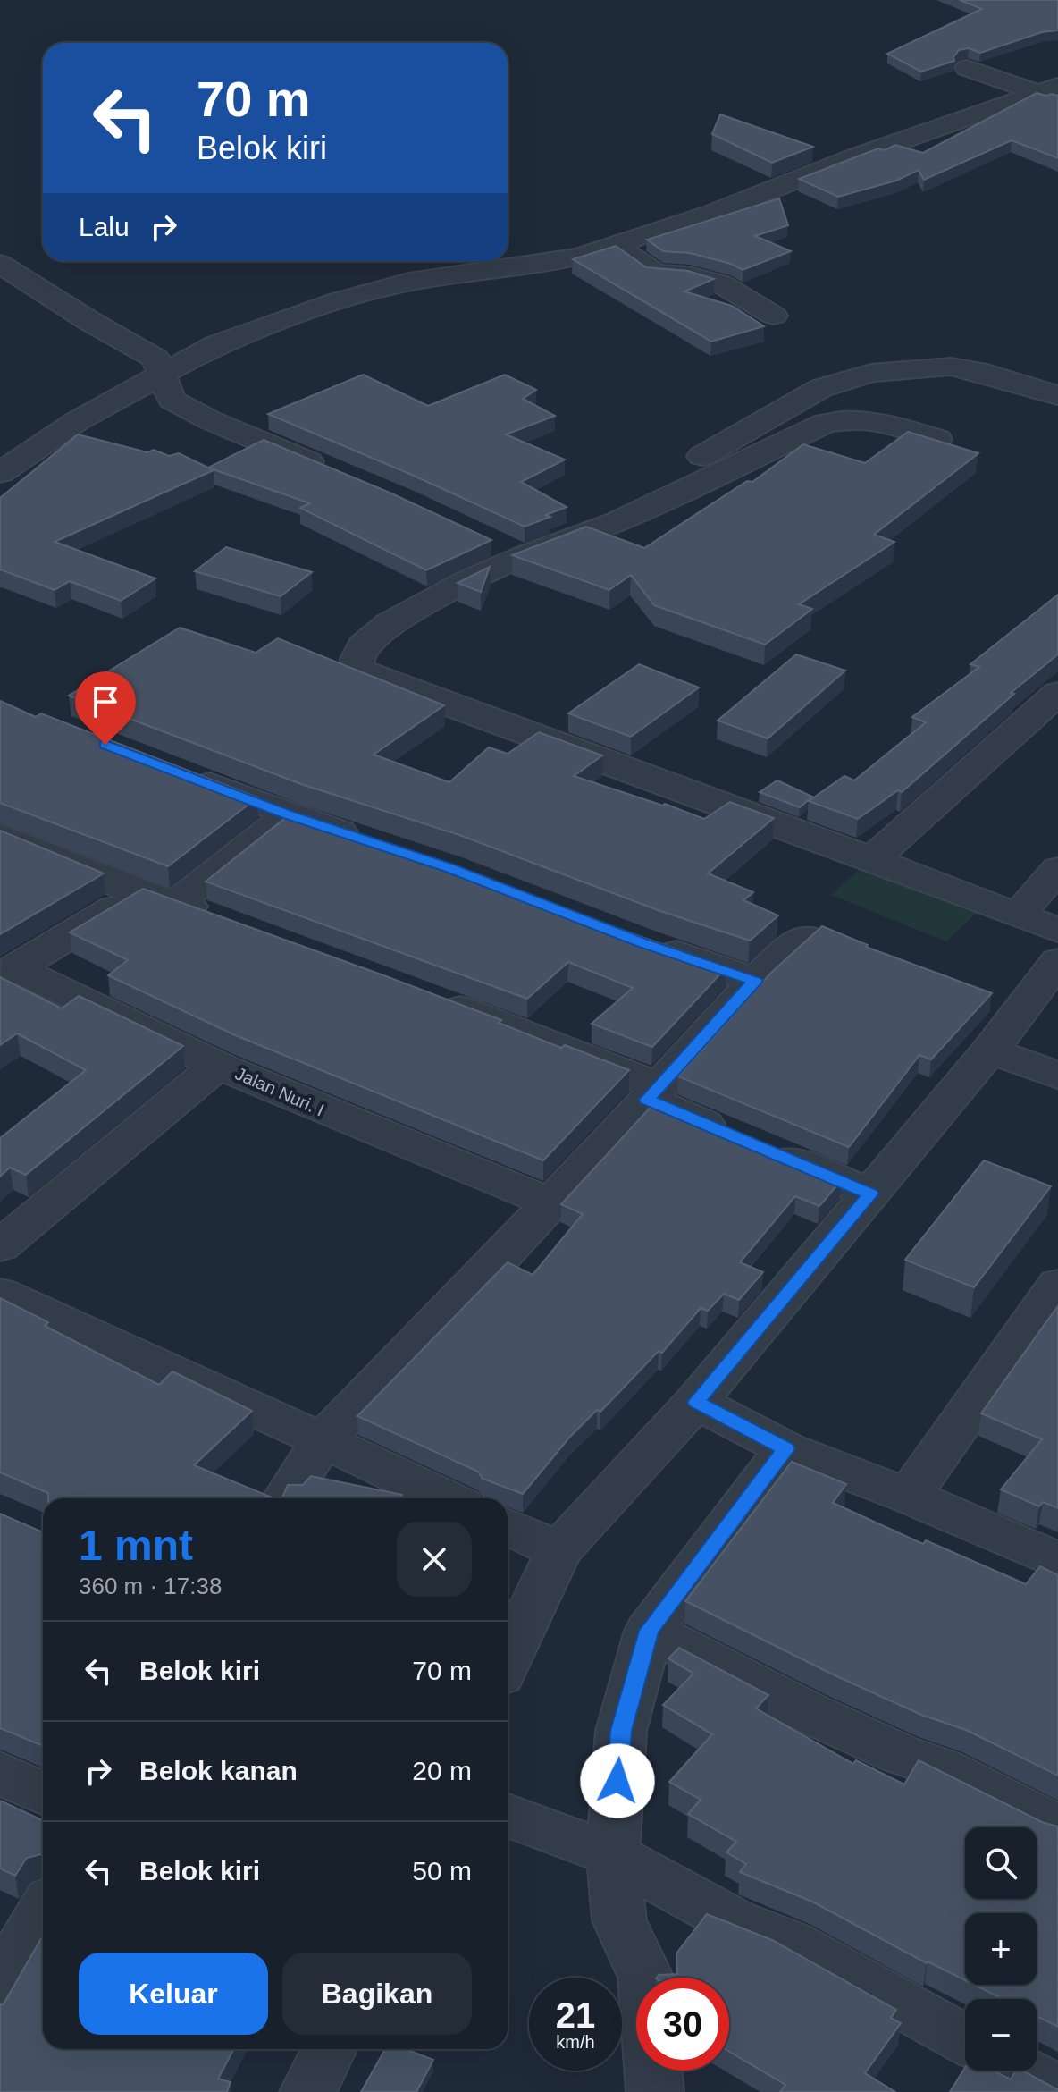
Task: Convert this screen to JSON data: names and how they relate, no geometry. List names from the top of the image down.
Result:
{
  "streets": {
    "street": ["Jalan Nuri. I"]
  },
  "page": {
    "turn": ["70 m", "Belok kiri"],
    "then": "Lalu",
    "heading": ["1 mnt", "360 m · 17:38"],
    "list": [
      {
        "name": "Belok kiri",
        "value": "70 m"
      },
      {
        "name": "Belok kanan",
        "value": "20 m"
      },
      {
        "name": "Belok kiri",
        "value": "50 m"
      }
    ],
    "map_buttons": ["+", "−"],
    "buttons": ["Keluar", "Bagikan"],
    "speed": "21 km/h",
    "limit": "30"
  }
}
